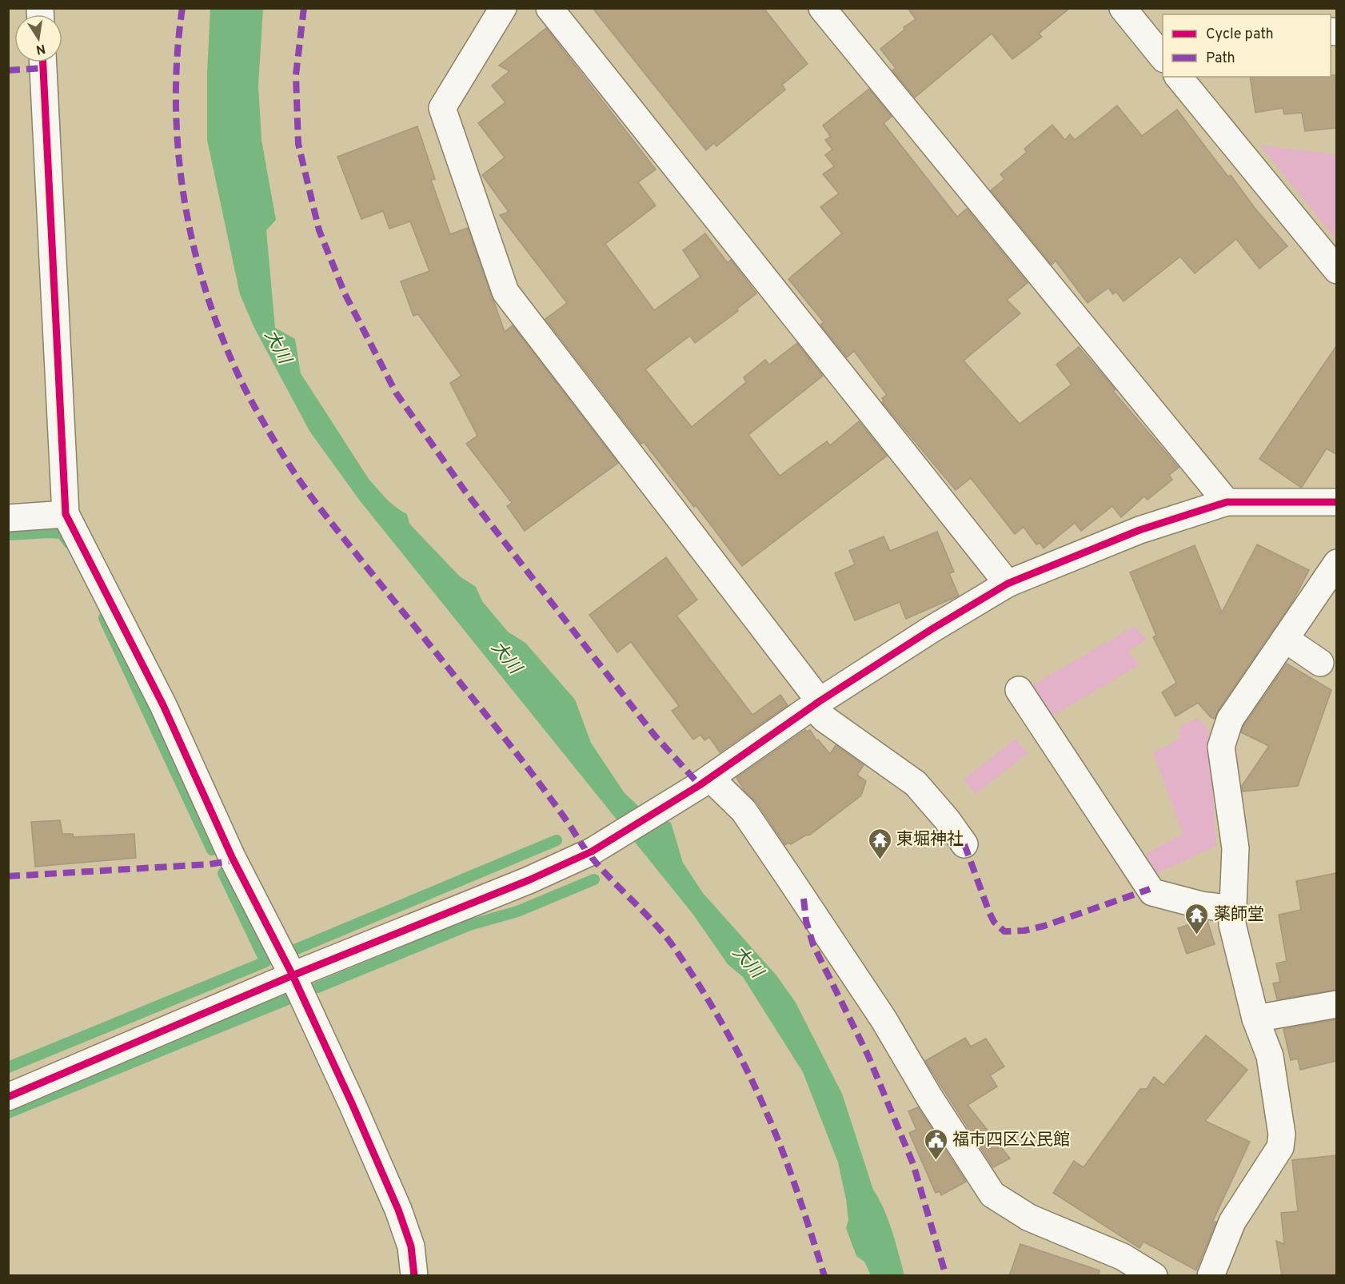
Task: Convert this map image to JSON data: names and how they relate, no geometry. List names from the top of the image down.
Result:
{
  "water": ["大川"],
  "places": {
    "temple": ["東堀神社", "薬師堂"],
    "public building": ["福市四区公民館"]
  },
  "legend": ["Cycle path", "Path"],
  "north": "bottom"
}
